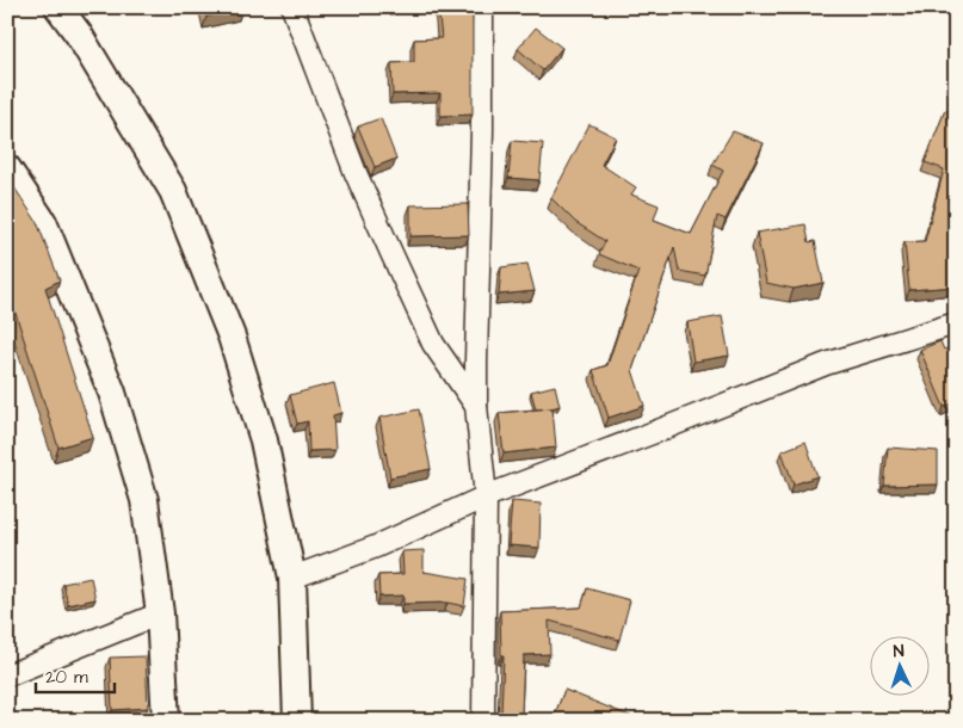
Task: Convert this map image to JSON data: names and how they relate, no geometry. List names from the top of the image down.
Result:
{
  "scale_bar": "20 m",
  "north": "top"
}
